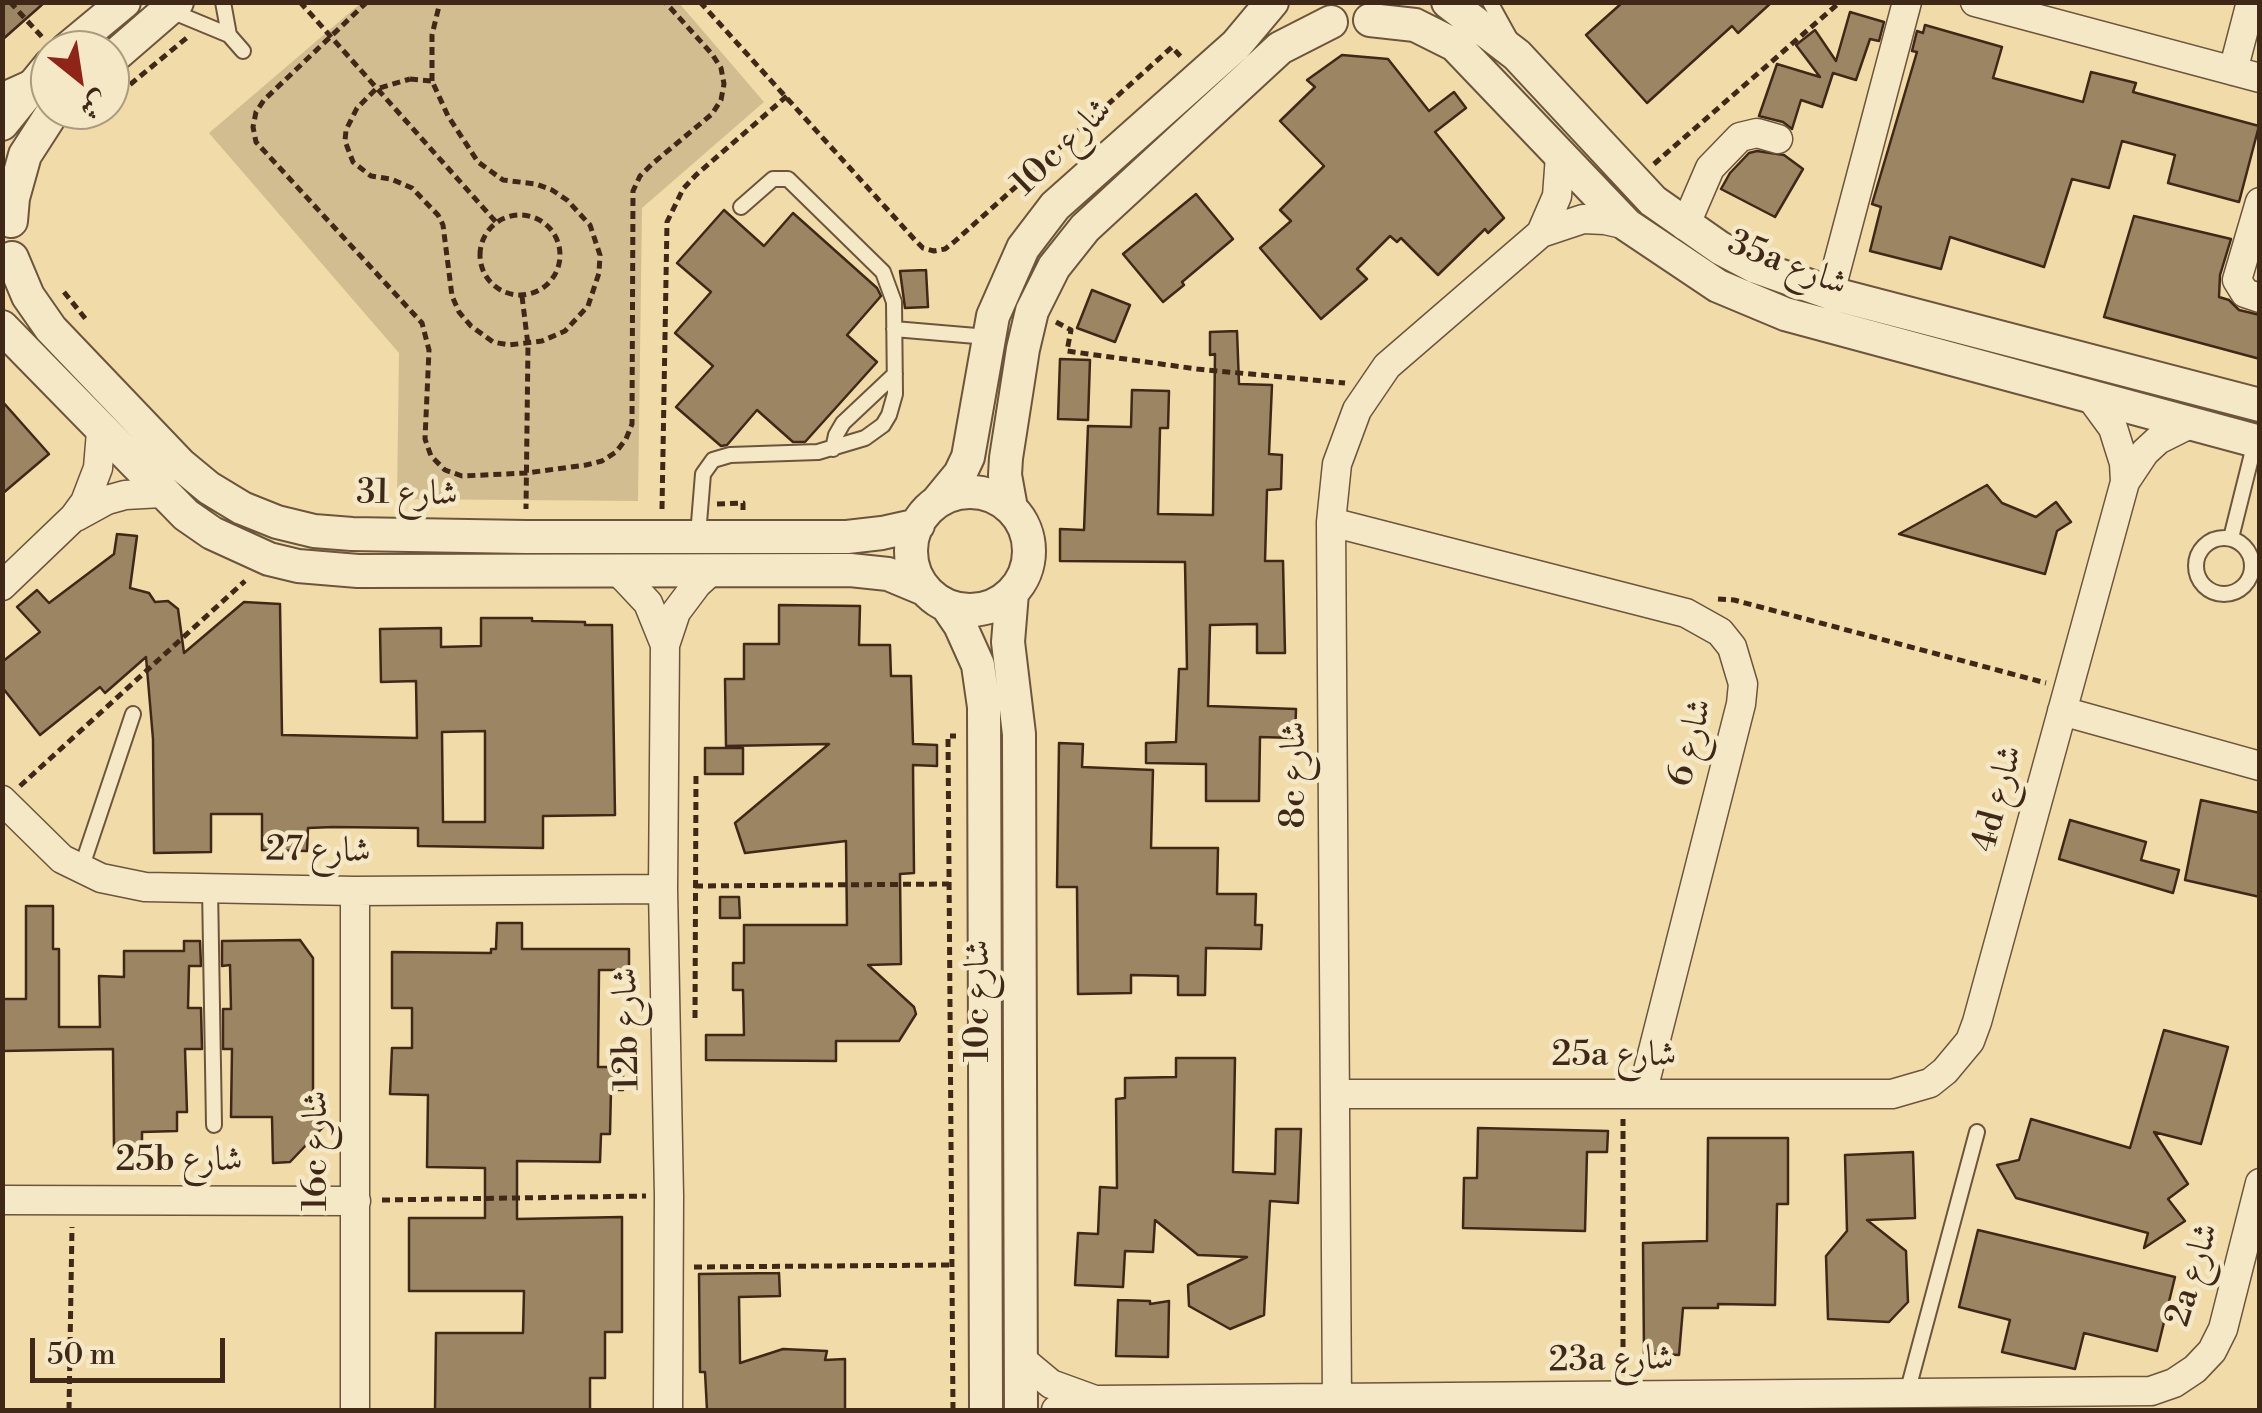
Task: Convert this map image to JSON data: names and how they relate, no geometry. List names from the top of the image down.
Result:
{
  "streets": {
    "street": [
      "10c شارع",
      "35a شارع",
      "شارع 31",
      "شارع 6",
      "8c شارع",
      "4d شارع",
      "شارع 27",
      "12b شارع",
      "25a شارع",
      "16c شارع",
      "25b شارع",
      "2a شارع",
      "23a شارع"
    ]
  },
  "crossings": [
    ["10c شارع", "35a شارع"],
    ["10c شارع", "شارع 31"],
    ["10c شارع", "23a شارع"],
    ["35a شارع", "8c شارع"],
    ["35a شارع", "4d شارع"],
    ["شارع 6", "8c شارع"],
    ["شارع 6", "25a شارع"],
    ["8c شارع", "25a شارع"],
    ["8c شارع", "23a شارع"],
    ["4d شارع", "25a شارع"],
    ["شارع 27", "12b شارع"],
    ["شارع 27", "16c شارع"],
    ["16c شارع", "25b شارع"],
    ["2a شارع", "23a شارع"]
  ],
  "scale_bar": "50 m",
  "north": "bottom right"
}
